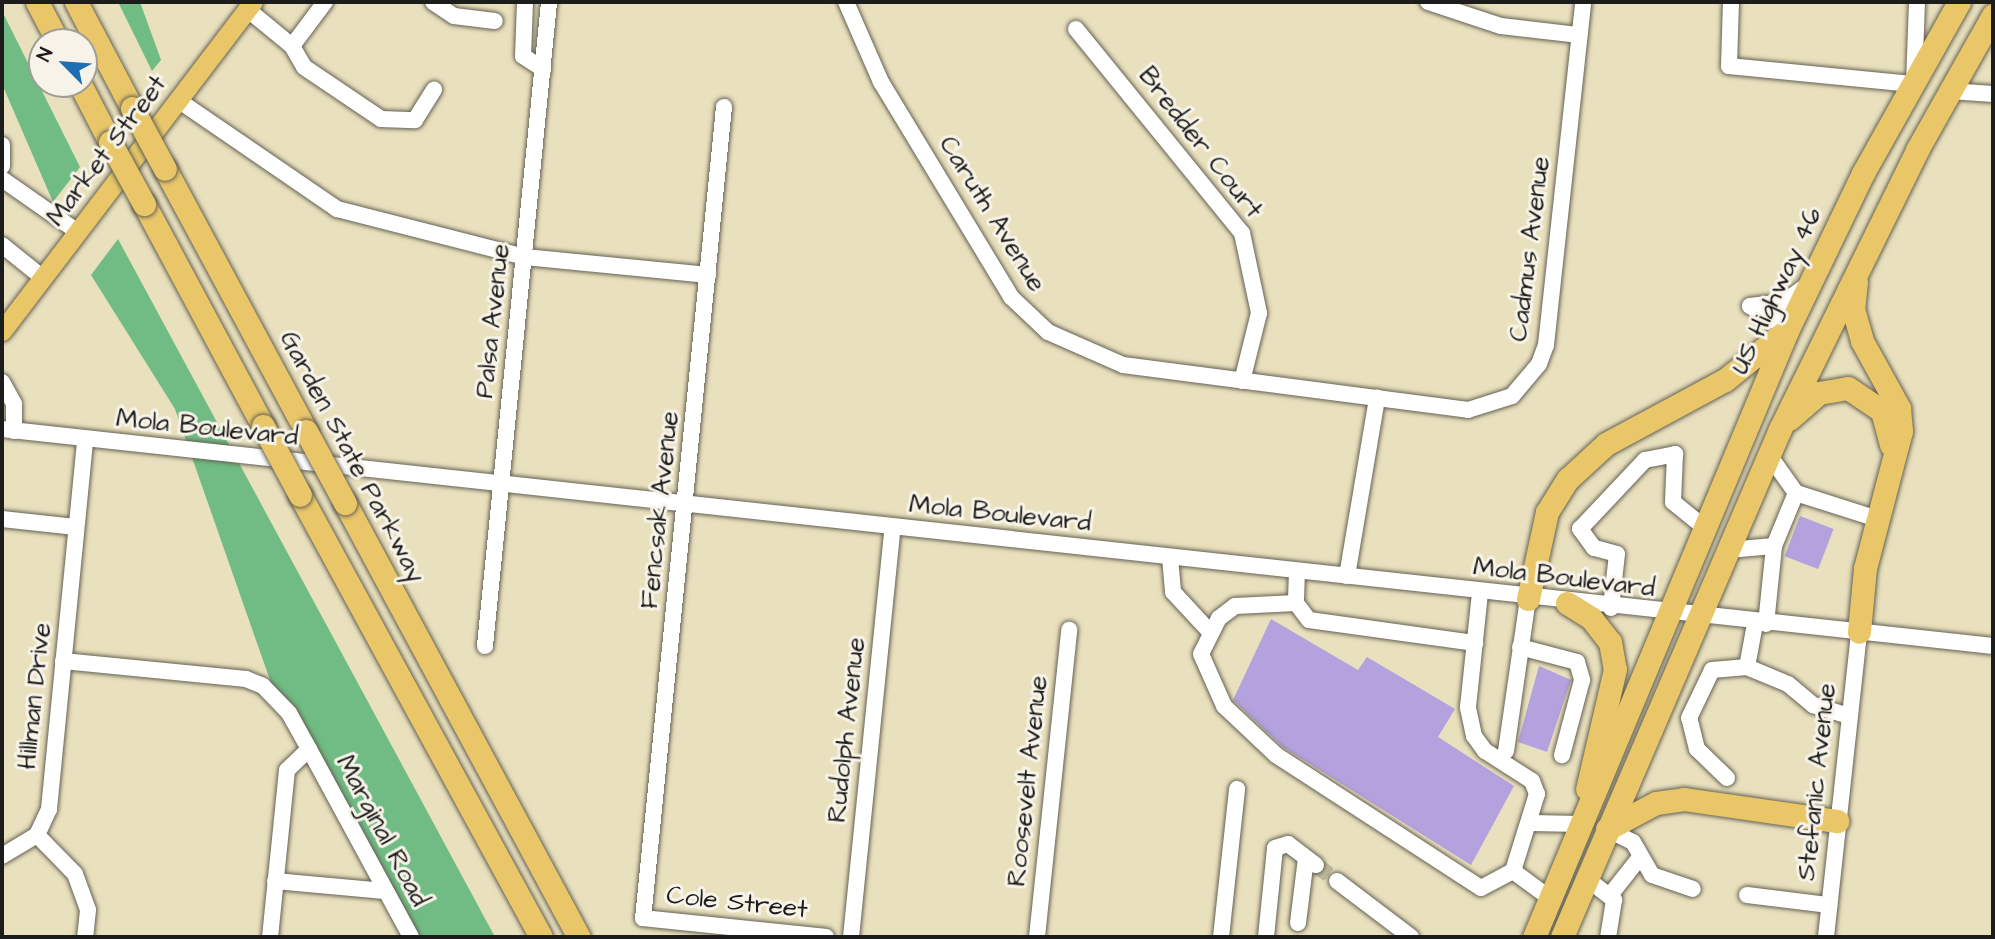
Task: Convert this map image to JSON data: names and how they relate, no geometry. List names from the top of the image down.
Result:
{
  "streets": {
    "highway": ["US Highway 46", "Garden State Parkway"],
    "main road": ["Market Street"],
    "street": [
      "Bredder Court",
      "Caruth Avenue",
      "Cadmus Avenue",
      "Palsa Avenue",
      "Mola Boulevard",
      "Fencsak Avenue",
      "Hillman Drive",
      "Rudolph Avenue",
      "Roosevelt Avenue",
      "Stefanic Avenue",
      "Marginal Road",
      "Cole Street"
    ]
  },
  "crossings": [
    ["Bredder Court", "Caruth Avenue"],
    ["Caruth Avenue", "Cadmus Avenue"],
    ["US Highway 46", "Mola Boulevard"],
    ["Palsa Avenue", "Mola Boulevard"],
    ["Mola Boulevard", "Fencsak Avenue"],
    ["Mola Boulevard", "Hillman Drive"],
    ["Mola Boulevard", "Rudolph Avenue"],
    ["Mola Boulevard", "Stefanic Avenue"],
    ["Fencsak Avenue", "Cole Street"],
    ["Hillman Drive", "Marginal Road"]
  ],
  "north": "top left"
}
